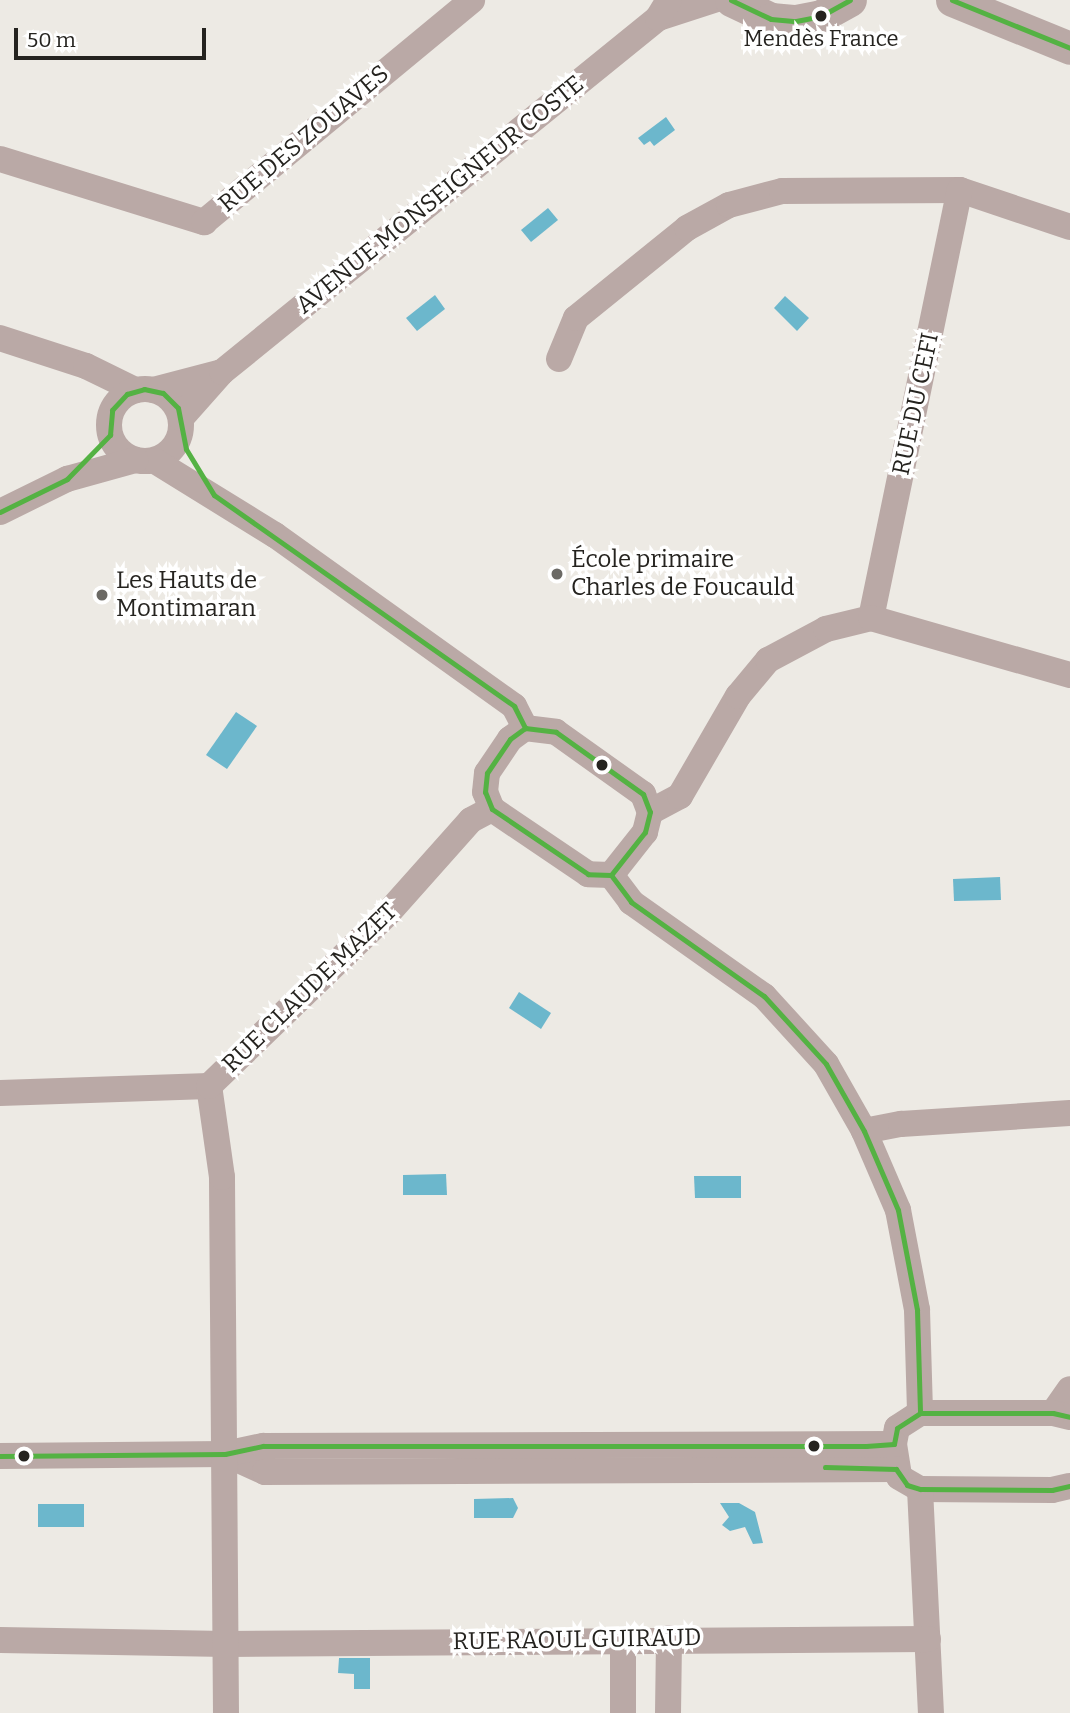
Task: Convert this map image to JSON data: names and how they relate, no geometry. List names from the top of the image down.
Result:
{
  "streets": {
    "street": [
      "RUE DES ZOUAVES",
      "AVENUE MONSEIGNEUR COSTE",
      "RUE DU CEFI",
      "RUE CLAUDE MAZET",
      "RUE RAOUL GUIRAUD"
    ]
  },
  "crossings": [
    ["RUE CLAUDE MAZET", "RUE RAOUL GUIRAUD"]
  ],
  "places": ["Mendès France", "École primaire Charles de Foucauld", "Les Hauts de Montimaran"],
  "scale_bar": "50 m"
}
